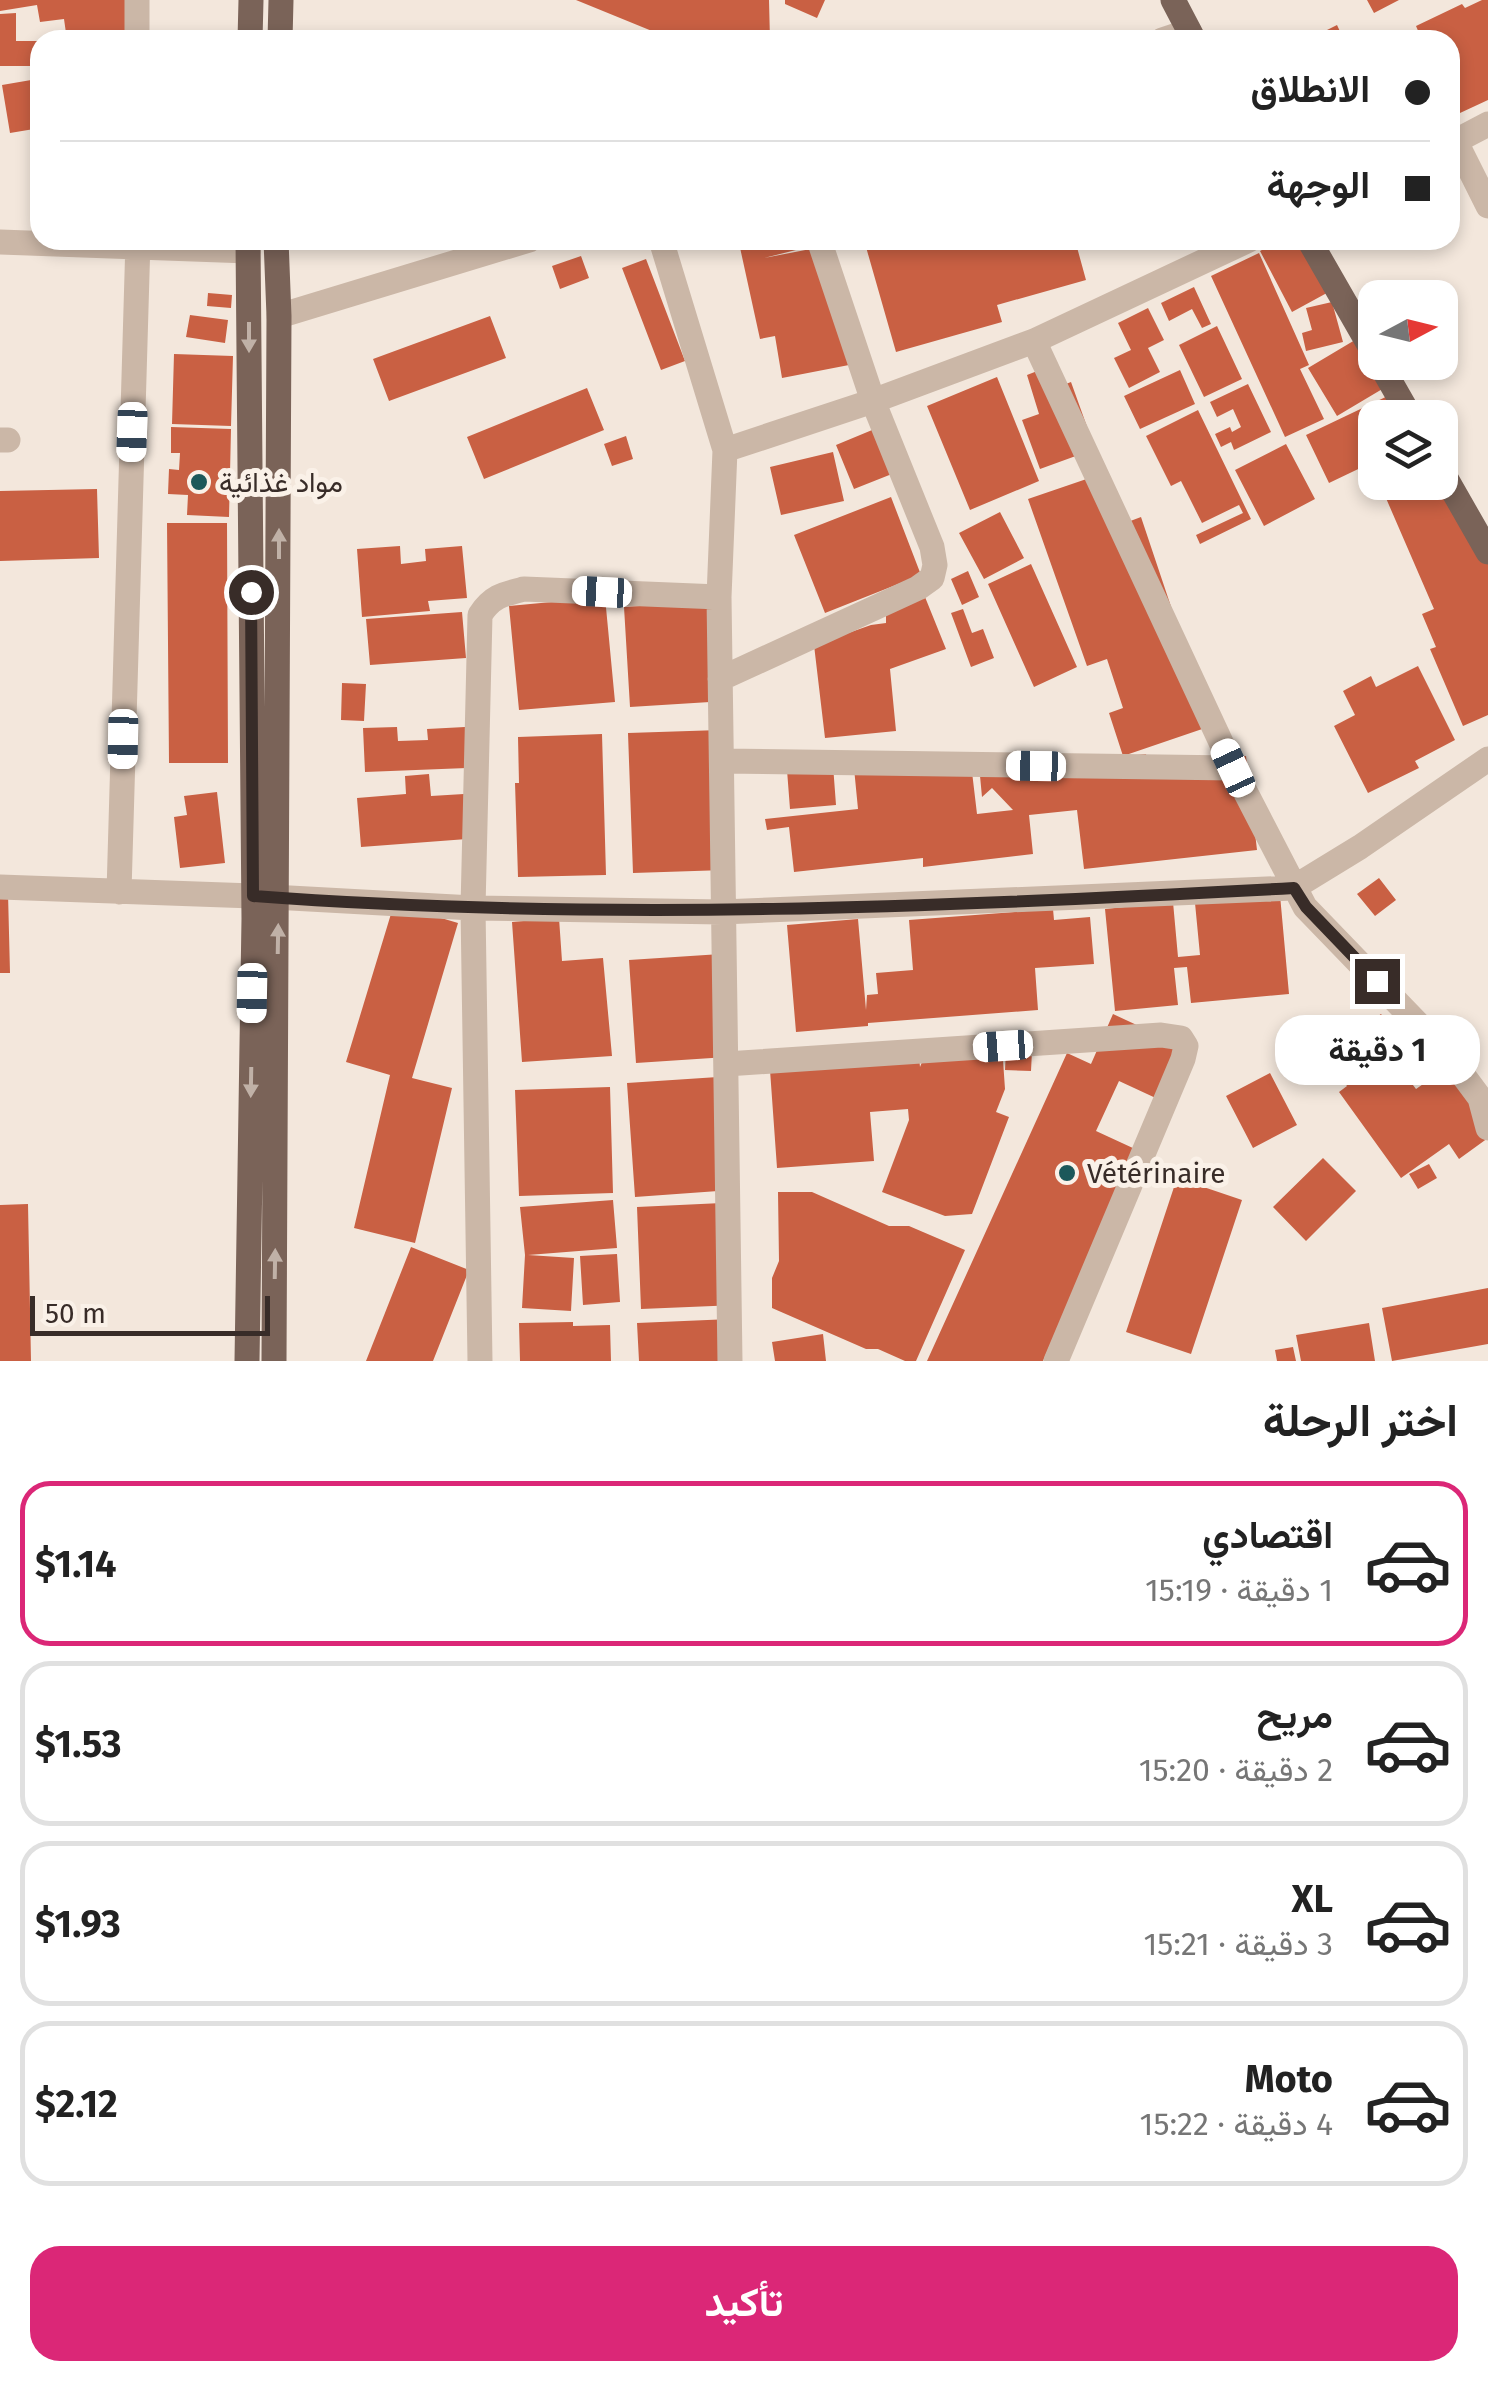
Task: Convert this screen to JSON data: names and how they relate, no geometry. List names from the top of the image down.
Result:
{
  "places": ["مواد غذائية", "Vétérinaire"],
  "scale_bar": "50 m",
  "north": "right",
  "page": {
    "banner": ["الانطلاق", "الوجهة"],
    "bubble": "1 دقيقة",
    "scale": "50 m",
    "heading": "اختر الرحلة",
    "list": [
      {
        "name": "اقتصادي",
        "note": "1 دقيقة · 15:19",
        "value": "$1.14"
      },
      {
        "name": "مريح",
        "note": "2 دقيقة · 15:20",
        "value": "$1.53"
      },
      {
        "name": "XL",
        "note": "3 دقيقة · 15:21",
        "value": "$1.93"
      },
      {
        "name": "Moto",
        "note": "4 دقيقة · 15:22",
        "value": "$2.12"
      }
    ],
    "buttons": "تأكيد"
  }
}
